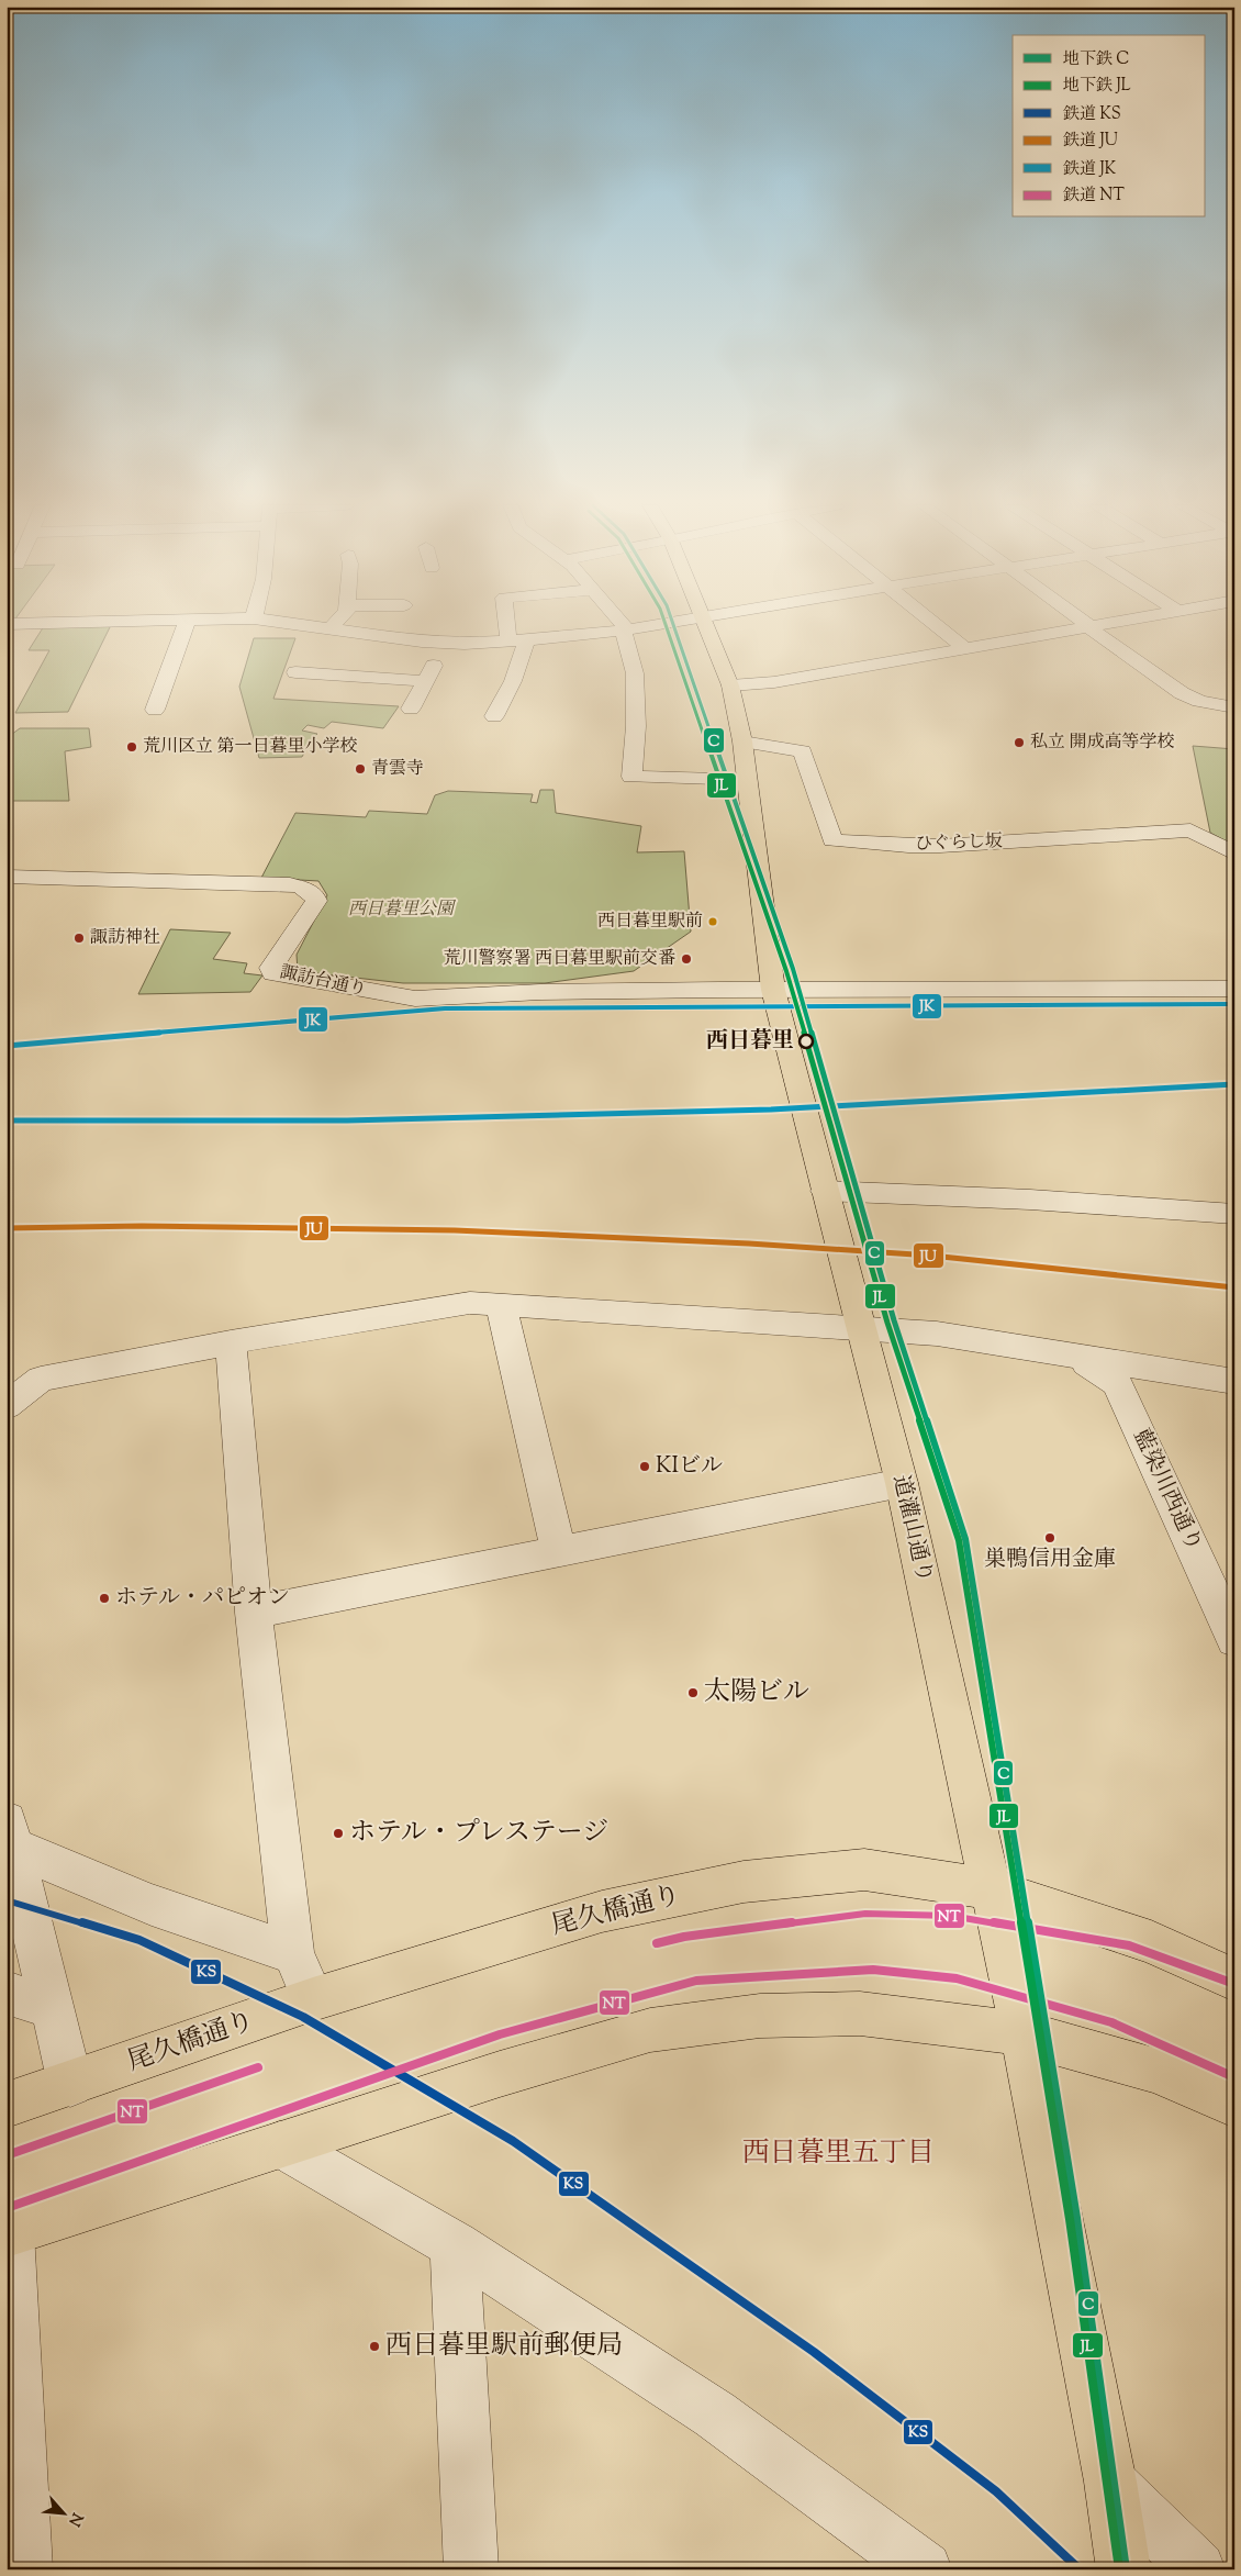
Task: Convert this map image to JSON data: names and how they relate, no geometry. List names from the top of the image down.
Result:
{
  "streets": {
    "main road": ["道灌山通り", "尾久橋通り"],
    "street": ["ひぐらし坂", "諏訪台通り", "藍染川西通り"]
  },
  "crossings": [
    ["ひぐらし坂", "道灌山通り"],
    ["諏訪台通り", "道灌山通り"],
    ["道灌山通り", "尾久橋通り"]
  ],
  "districts": ["西日暮里五丁目"],
  "parks": ["西日暮里公園"],
  "places": [
    "私立 開成高等学校",
    "荒川区立 第一日暮里小学校",
    "青雲寺",
    "西日暮里駅前",
    "諏訪神社",
    "荒川警察署 西日暮里駅前交番",
    "西日暮里",
    "KIビル",
    "巣鴨信用金庫",
    "ホテル・パピオン",
    "太陽ビル",
    "ホテル・プレステージ",
    "西日暮里駅前郵便局"
  ],
  "lines": [
    "metro line C",
    "metro line JL",
    "rail line JK",
    "rail line JU",
    "rail line KS",
    "rail line NT"
  ],
  "legend": [
    "地下鉄 C",
    "地下鉄 JL",
    "鉄道 KS",
    "鉄道 JU",
    "鉄道 JK",
    "鉄道 NT"
  ],
  "north": "bottom right"
}
